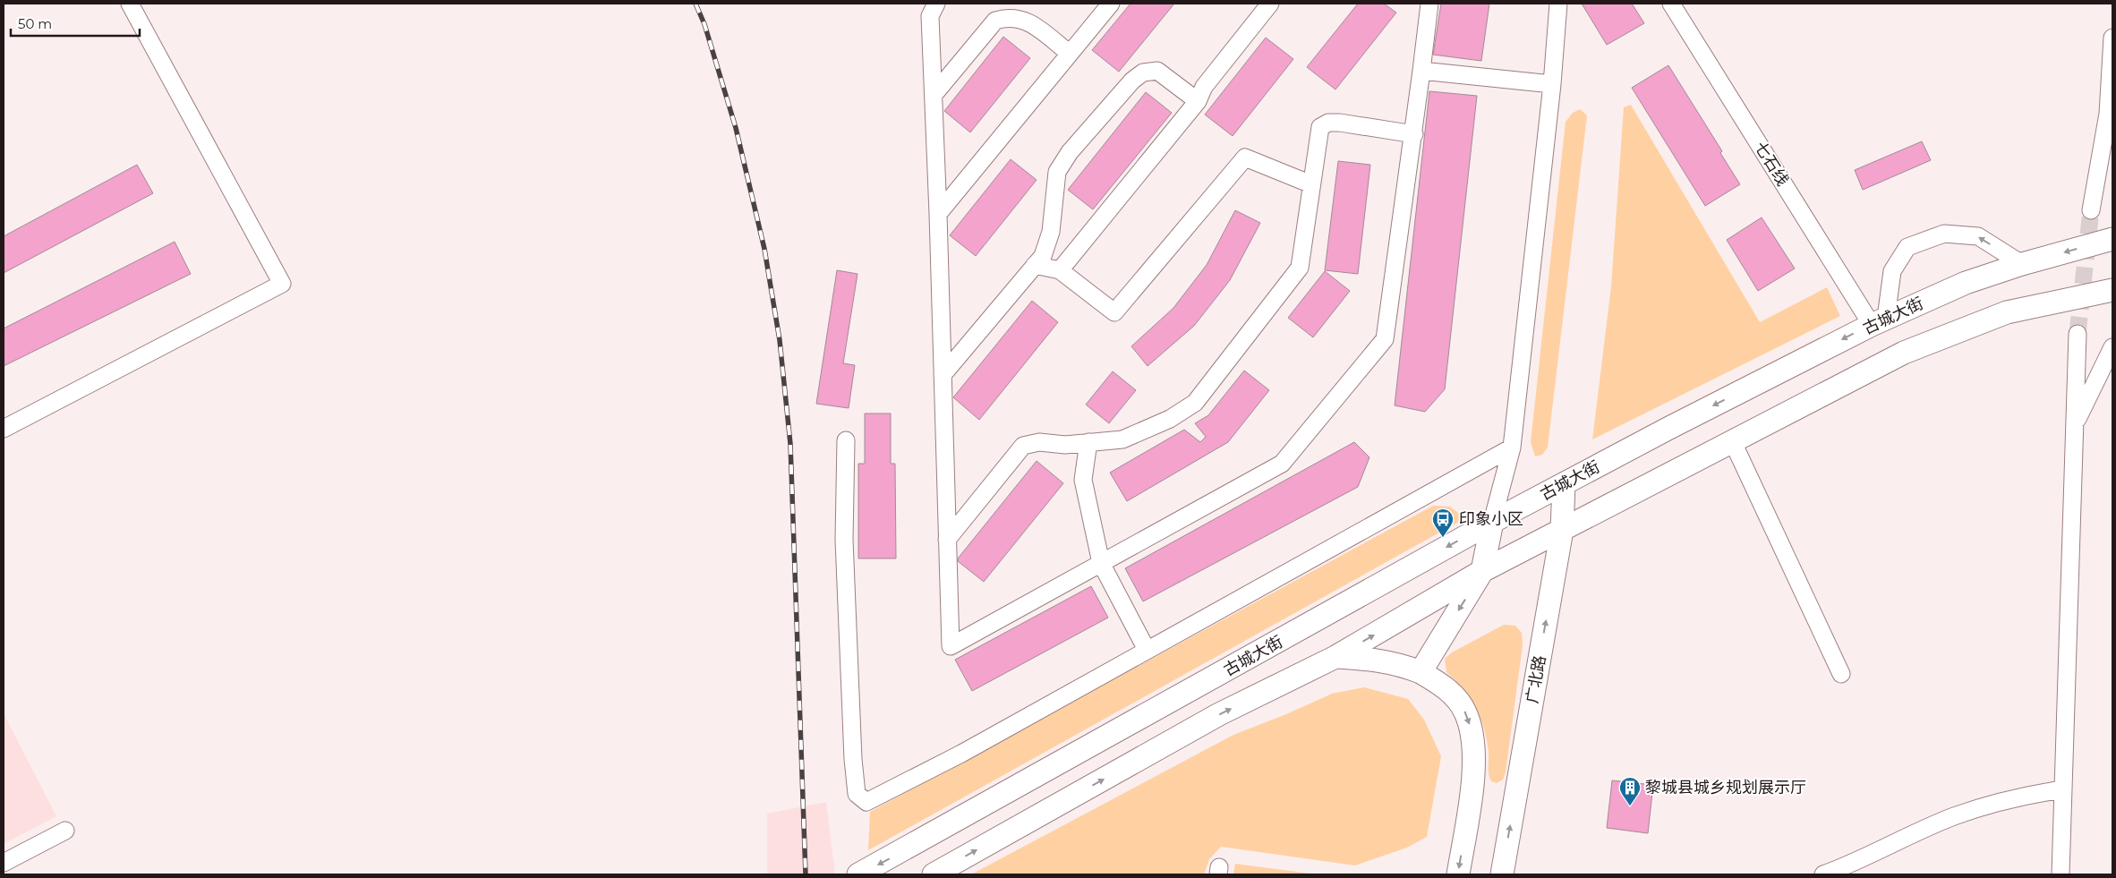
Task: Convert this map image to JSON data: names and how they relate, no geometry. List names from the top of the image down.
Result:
{
  "streets": {
    "main road": ["古城大街", "广北路"],
    "street": ["七石线"]
  },
  "crossings": [
    ["七石线", "古城大街"],
    ["古城大街", "广北路"]
  ],
  "places": {
    "bus stop": ["印象小区"],
    "building": ["黎城县城乡规划展示厅"]
  },
  "scale_bar": "50 m"
}
